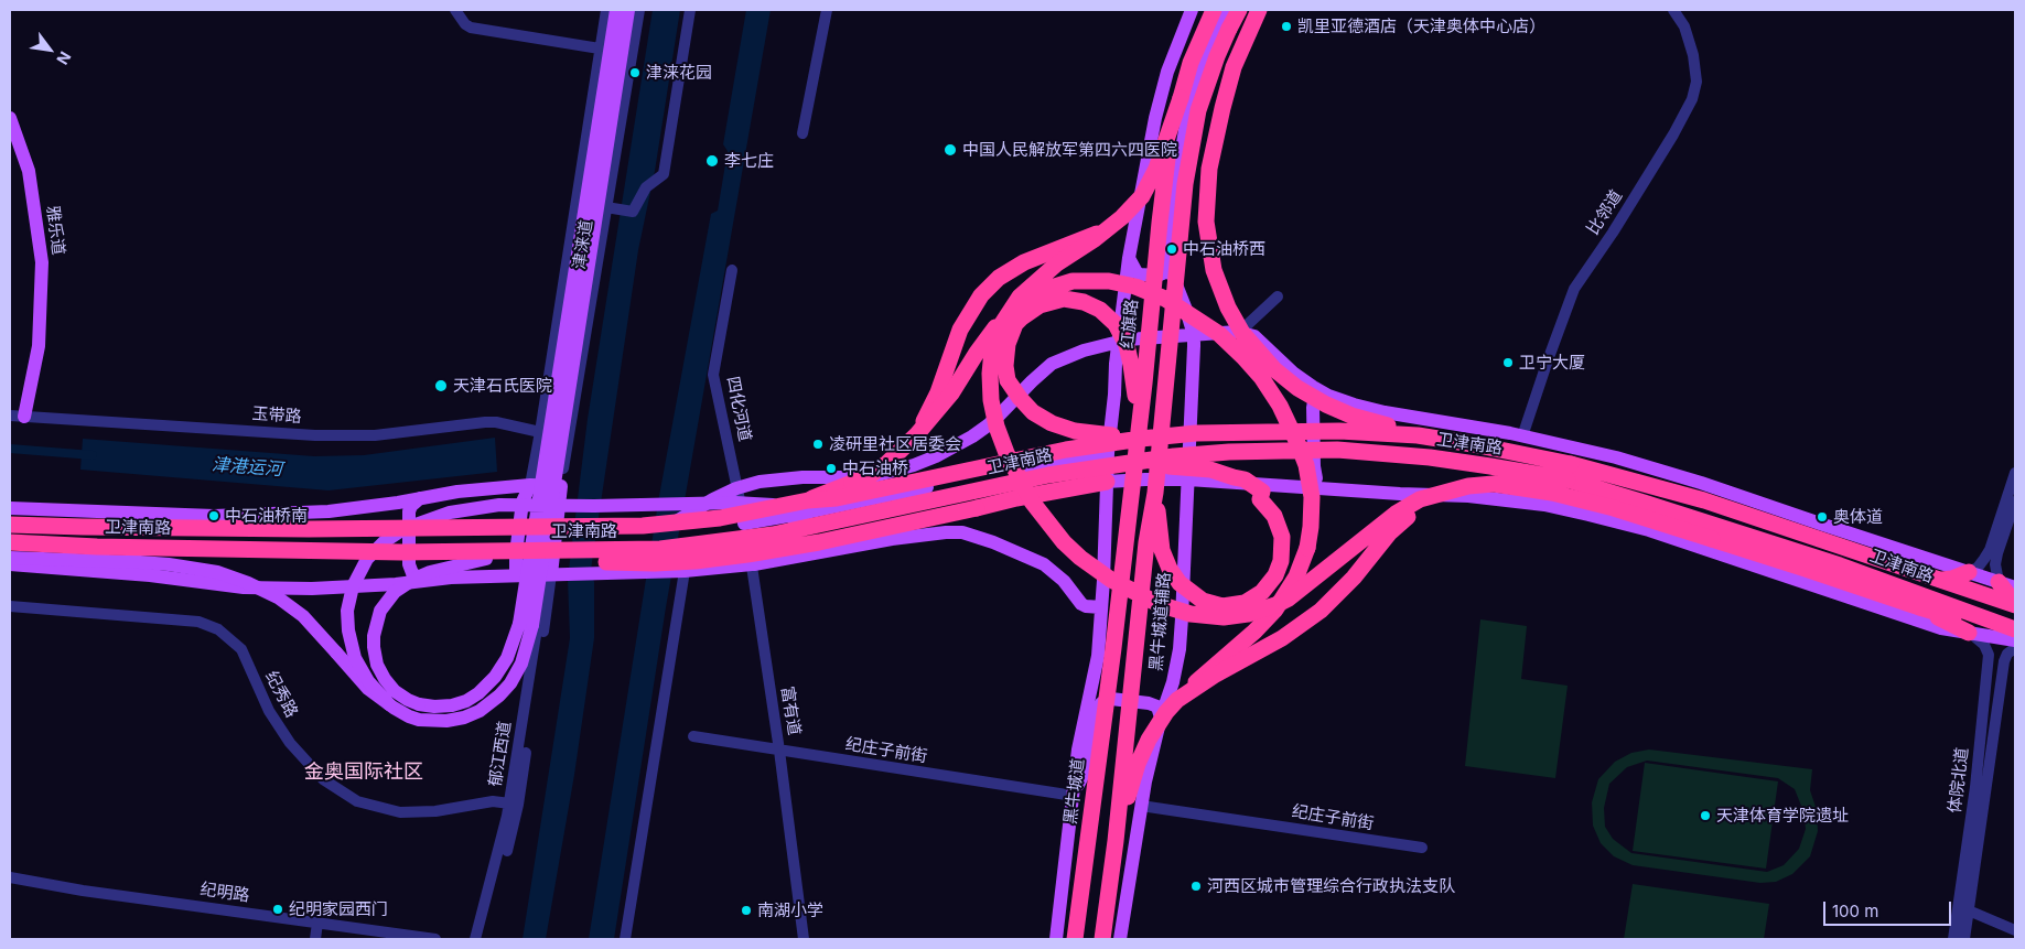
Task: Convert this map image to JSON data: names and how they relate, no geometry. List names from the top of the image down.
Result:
{
  "streets": {
    "highway": ["红旗路", "卫津南路", "黑牛城道"],
    "main road": ["雅乐道", "黑牛城道辅路"],
    "street": [
      "比邻道",
      "津涞道",
      "四化河道",
      "玉带路",
      "纪秀路",
      "富有道",
      "纪庄子前街",
      "郁江西道",
      "体院北道",
      "纪明路"
    ]
  },
  "crossings": [
    ["雅乐道", "玉带路"],
    ["津涞道", "玉带路"],
    ["红旗路", "卫津南路"],
    ["红旗路", "黑牛城道"],
    ["四化河道", "富有道"],
    ["卫津南路", "体院北道"],
    ["黑牛城道辅路", "纪庄子前街"],
    ["纪秀路", "郁江西道"],
    ["富有道", "纪庄子前街"]
  ],
  "districts": ["金奥国际社区"],
  "water": ["津港运河"],
  "places": [
    "凯里亚德酒店（天津奥体中心店）",
    "津涞花园",
    "中国人民解放军第四六四医院",
    "李七庄",
    "中石油桥西",
    "卫宁大厦",
    "天津石氏医院",
    "凌研里社区居委会",
    "中石油桥",
    "中石油桥南",
    "奥体道",
    "天津体育学院遗址",
    "河西区城市管理综合行政执法支队",
    "纪明家园西门",
    "南湖小学"
  ],
  "scale_bar": "100 m",
  "north": "bottom right"
}
